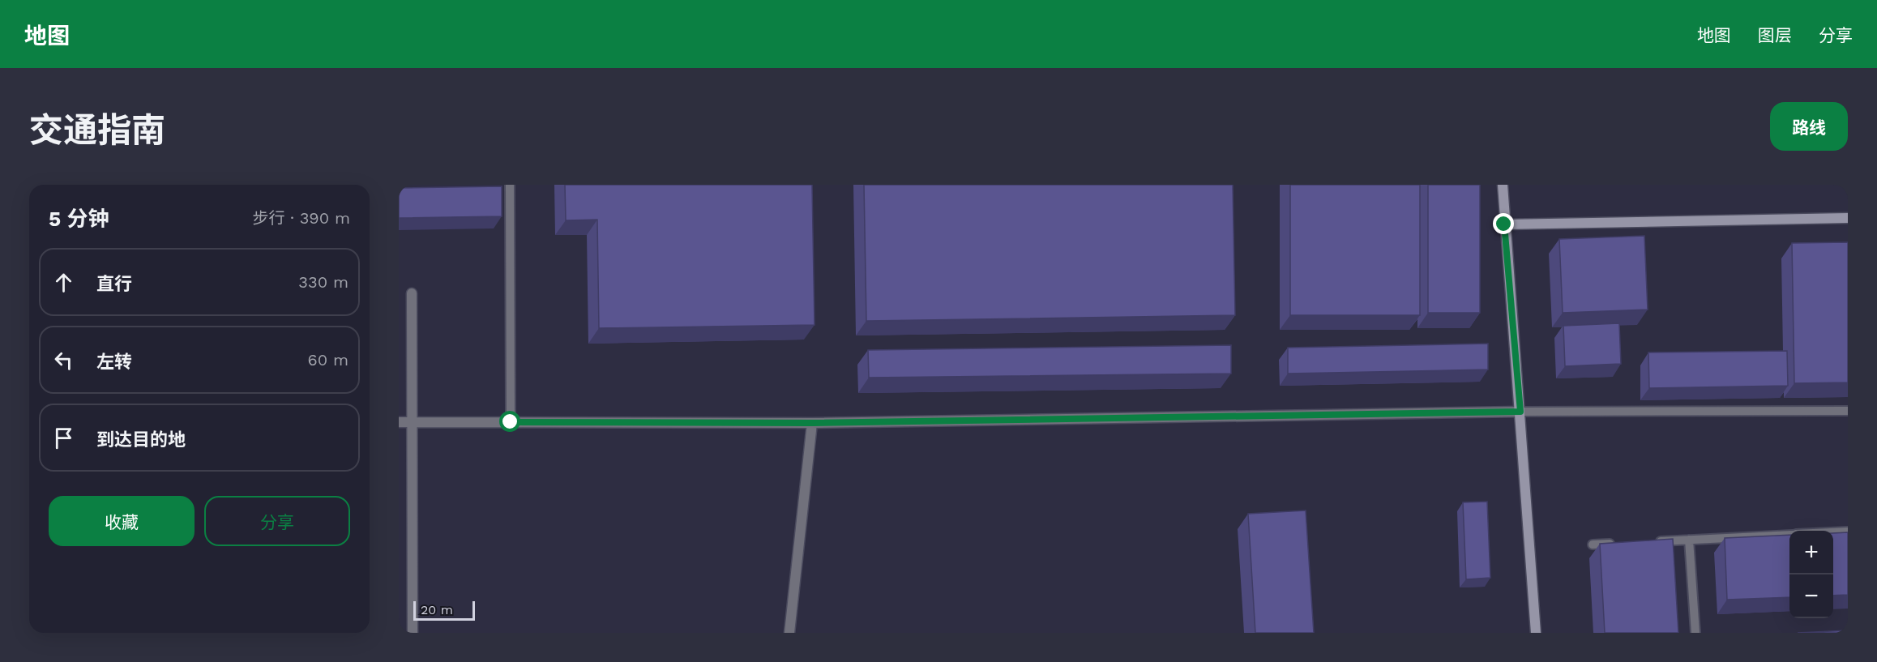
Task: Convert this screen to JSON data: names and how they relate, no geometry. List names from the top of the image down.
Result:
{
  "scale_bar": "20 m",
  "page": {
    "header": "地图",
    "nav": ["地图", "图层", "分享"],
    "title": "交通指南",
    "buttons": [
      "路线",
      ["收藏", "分享"]
    ],
    "heading": ["5 分钟", "步行 · 390 m"],
    "list": [
      ["直行", "330 m"],
      ["左转", "60 m"],
      "到达目的地"
    ],
    "map_buttons": ["+", "−"],
    "scale": "20 m"
  }
}
